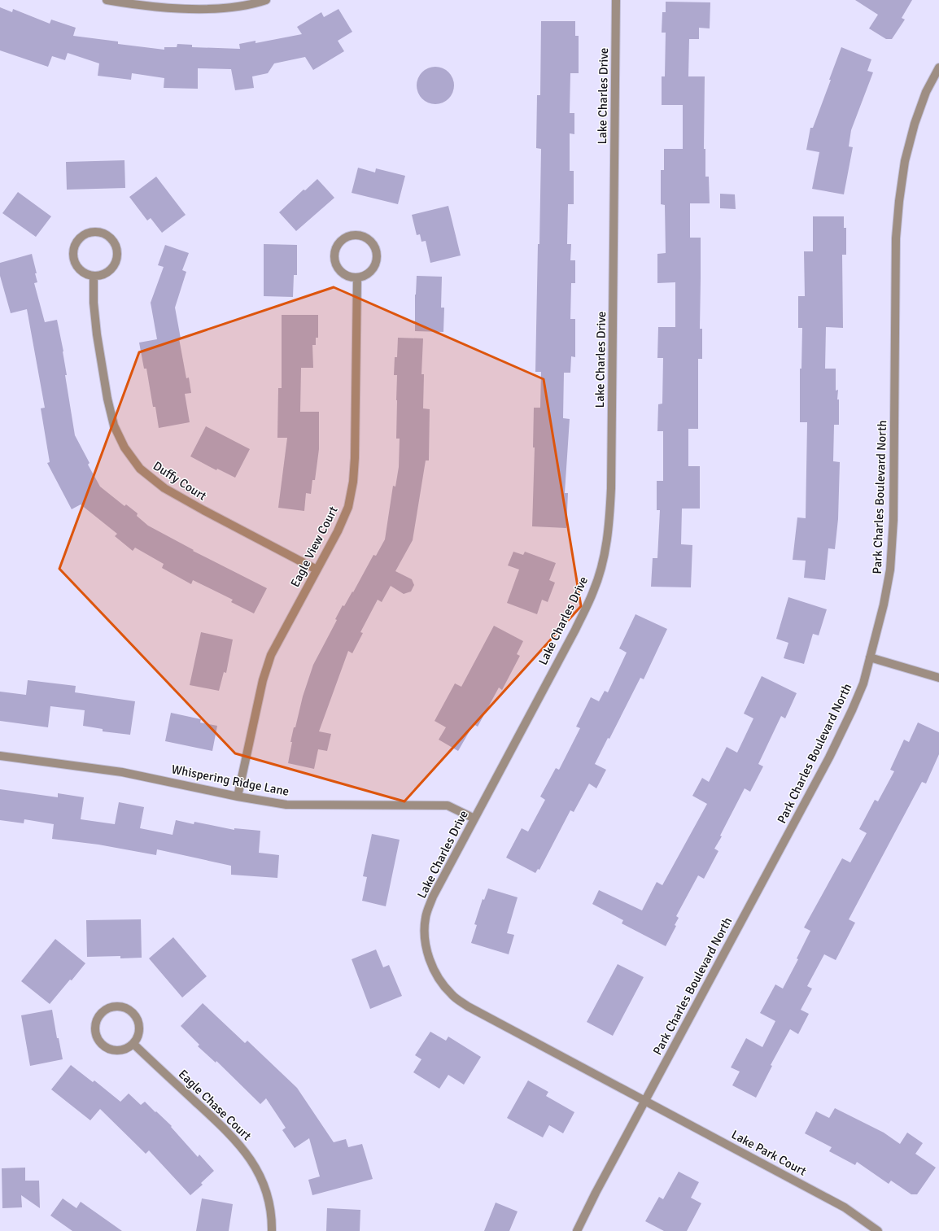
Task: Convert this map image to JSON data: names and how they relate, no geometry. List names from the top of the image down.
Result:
{
  "streets": {
    "street": [
      "Lake Charles Drive",
      "Duffy Court",
      "Park Charles Boulevard North",
      "Eagle View Court",
      "Whispering Ridge Lane",
      "Eagle Chase Court",
      "Lake Park Court"
    ]
  },
  "crossings": [
    ["Lake Charles Drive", "Park Charles Boulevard North"],
    ["Lake Charles Drive", "Whispering Ridge Lane"],
    ["Lake Charles Drive", "Lake Park Court"],
    ["Duffy Court", "Eagle View Court"],
    ["Park Charles Boulevard North", "Lake Park Court"],
    ["Eagle View Court", "Whispering Ridge Lane"]
  ]
}
